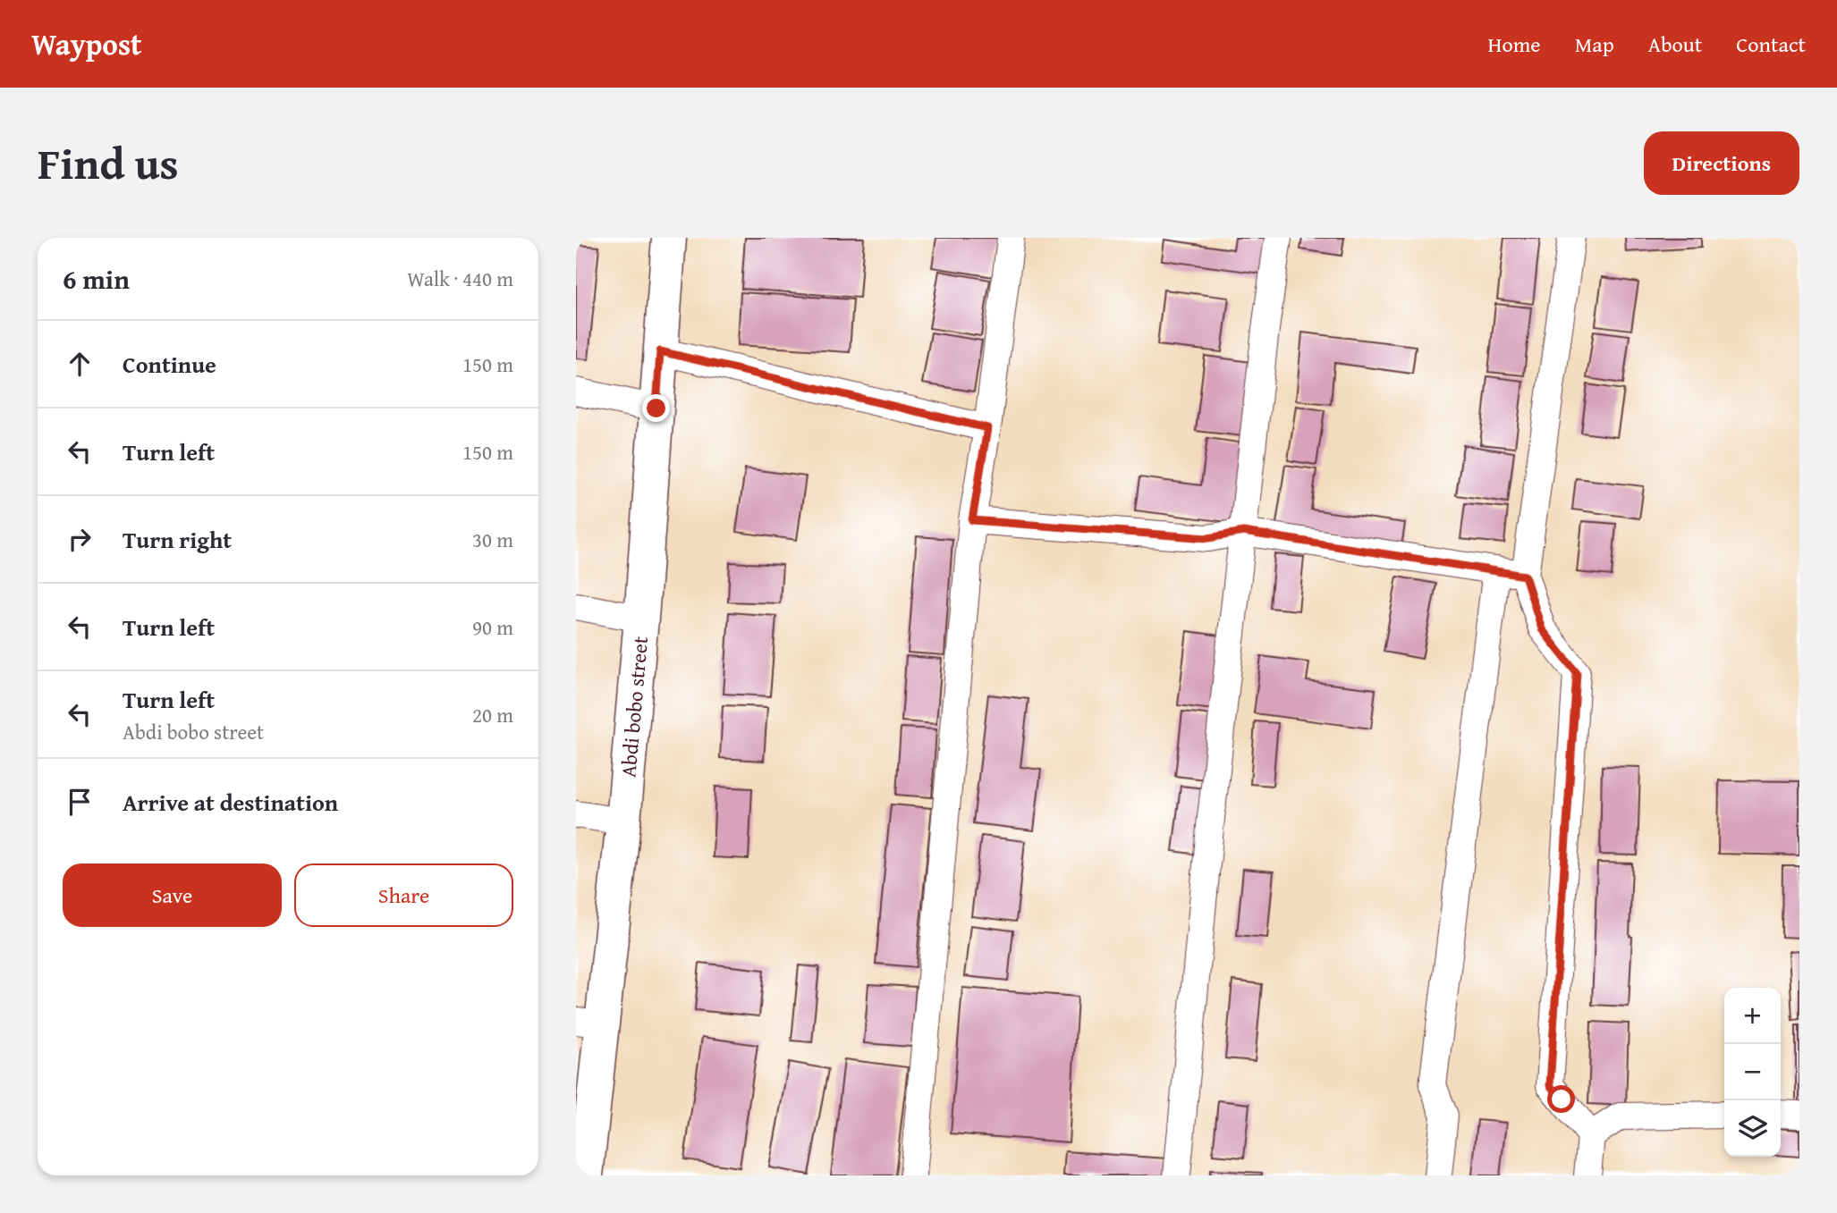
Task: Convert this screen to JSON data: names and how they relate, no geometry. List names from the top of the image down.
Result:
{
  "streets": {
    "main road": ["Abdi bobo street"]
  },
  "page": {
    "header": "Waypost",
    "nav": [
      "Home",
      "Map",
      "About",
      "Contact"
    ],
    "title": "Find us",
    "buttons": [
      "Directions",
      ["Save", "Share"]
    ],
    "heading": ["6 min", "Walk · 440 m"],
    "list": [
      ["Continue", "150 m"],
      ["Turn left", "150 m"],
      ["Turn right", "30 m"],
      ["Turn left", "90 m"],
      ["Turn left", "Abdi bobo street", "20 m"],
      "Arrive at destination"
    ],
    "map_buttons": ["+", "−"]
  }
}
